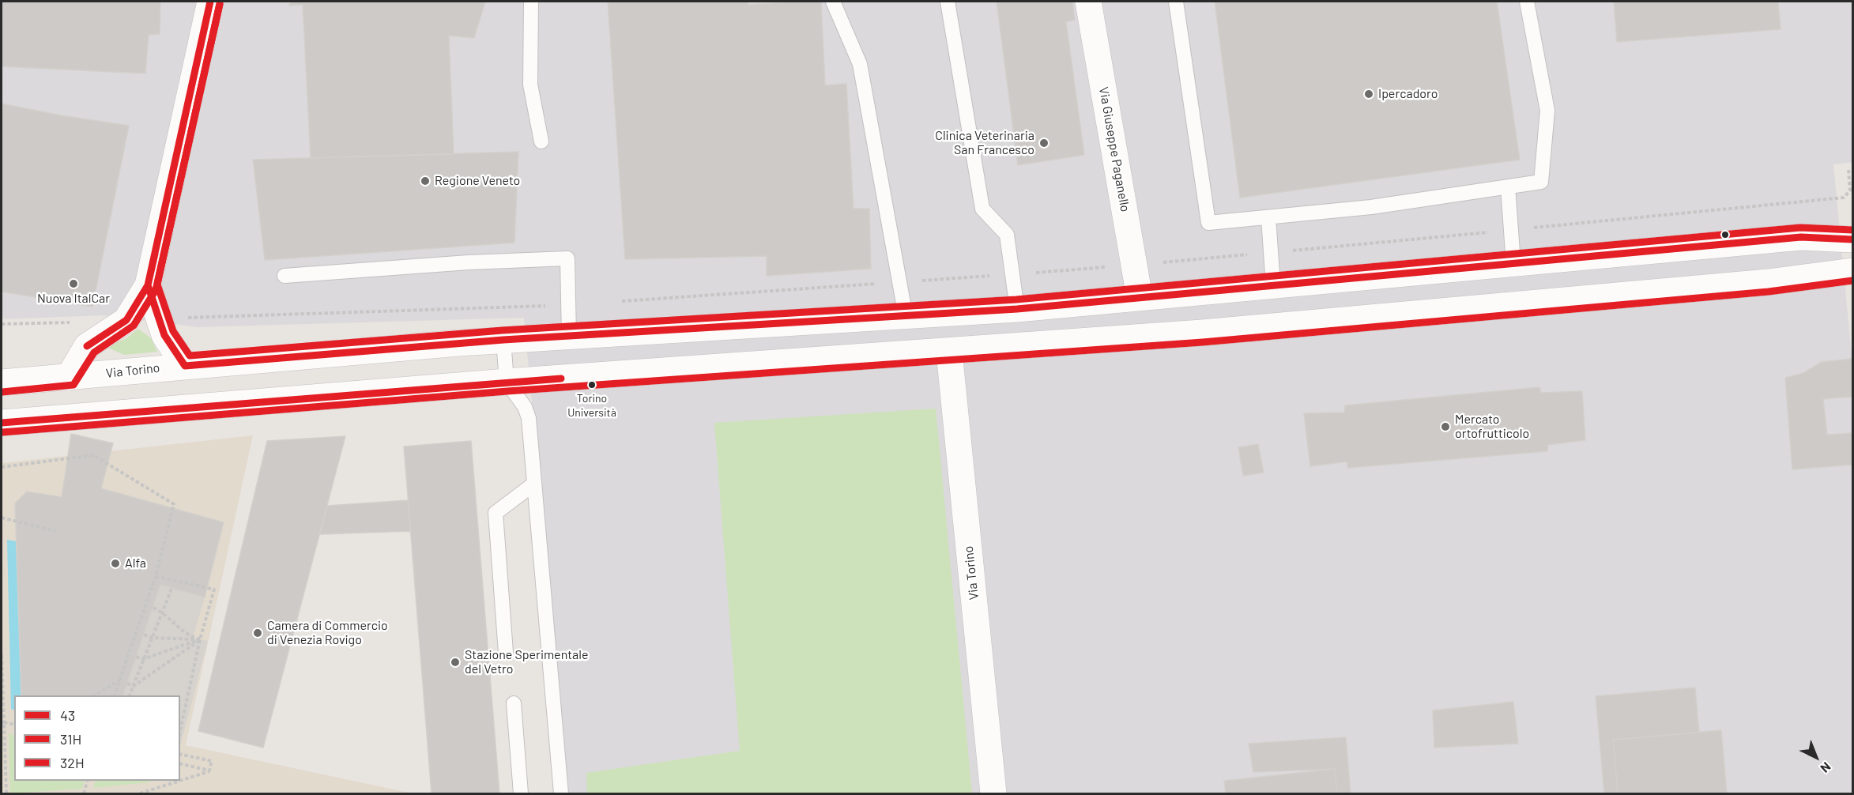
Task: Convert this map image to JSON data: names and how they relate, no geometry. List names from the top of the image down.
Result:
{
  "streets": {
    "street": ["Via Giuseppe Paganello", "Via Torino"]
  },
  "crossings": [
    ["Via Giuseppe Paganello", "Via Torino"]
  ],
  "places": [
    "Ipercadoro",
    "Clinica Veterinaria San Francesco",
    "Regione Veneto",
    "Nuova ItalCar",
    "Torino Università",
    "Mercato ortofrutticolo",
    "Alfa",
    "Camera di Commercio di Venezia Rovigo",
    "Stazione Sperimentale del Vetro"
  ],
  "lines": ["transit line 43", "transit line 31H", "transit line 32H"],
  "legend": ["43", "31H", "32H"],
  "north": "bottom right"
}
